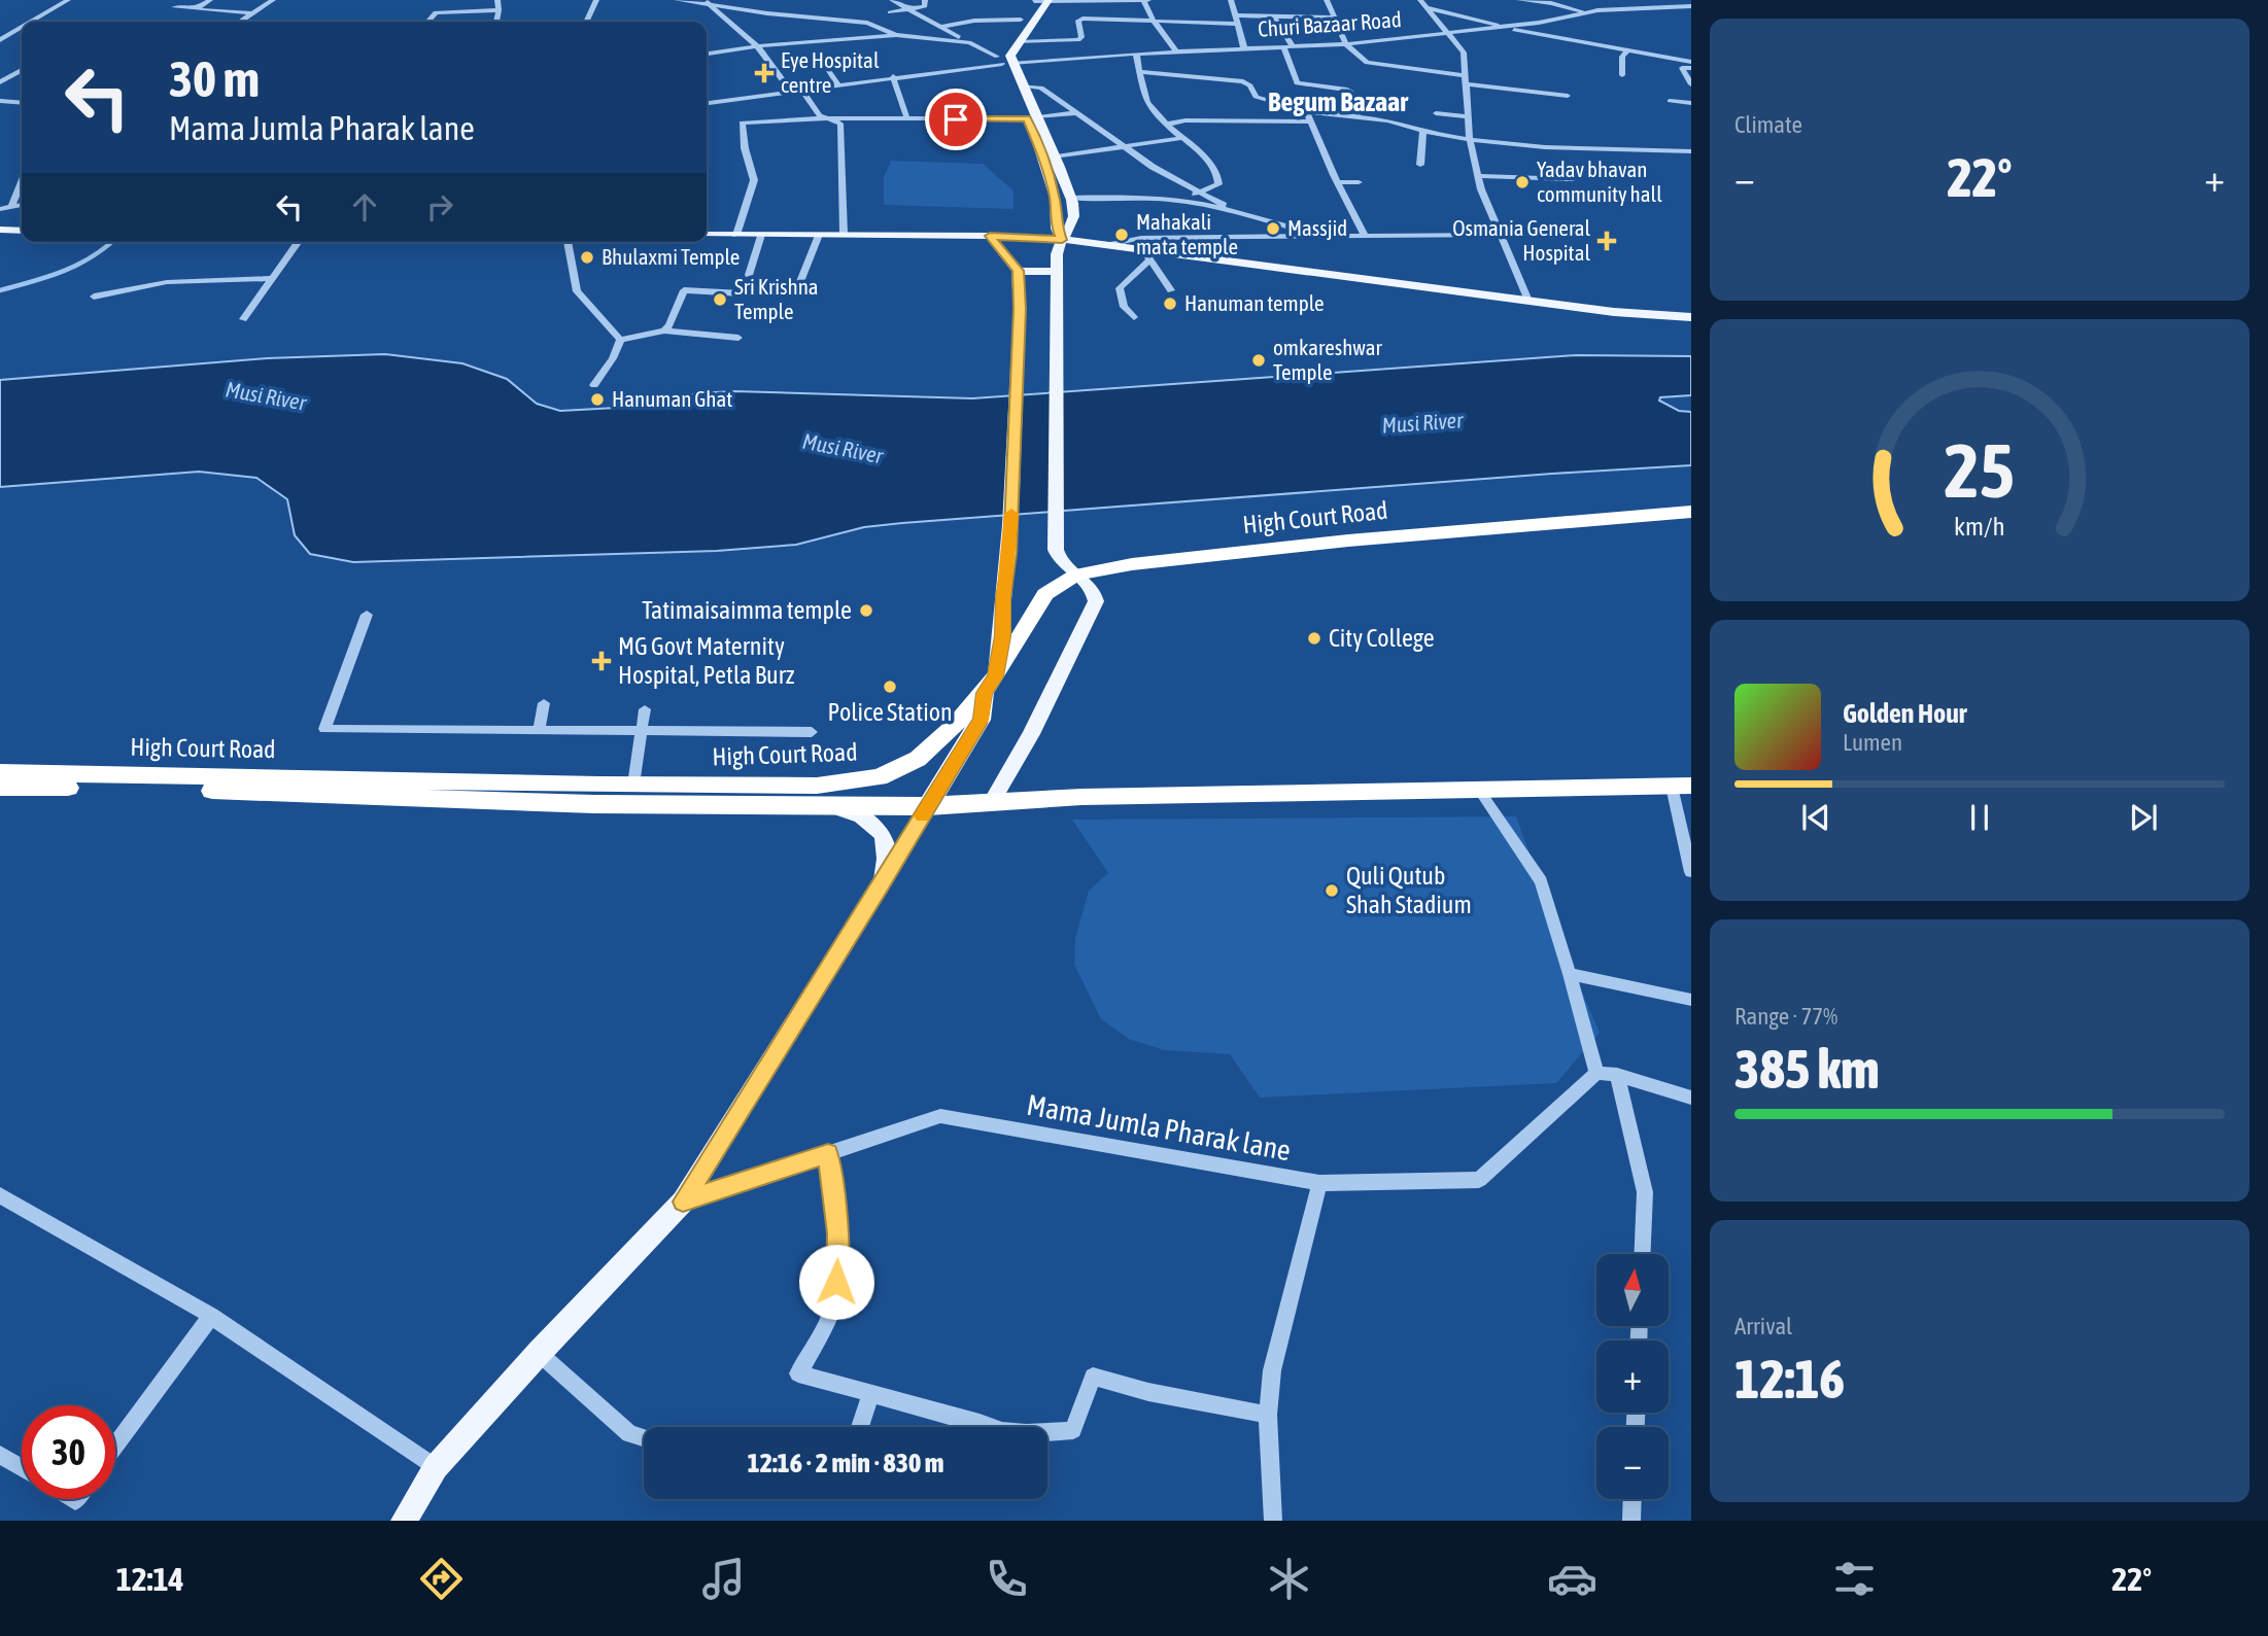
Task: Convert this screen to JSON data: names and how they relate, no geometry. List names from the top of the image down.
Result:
{
  "streets": {
    "highway": ["High Court Road"],
    "street": ["Churi Bazaar Road", "Mama Jumla Pharak lane"]
  },
  "districts": ["Begum Bazaar"],
  "water": ["Musi River"],
  "places": {
    "health": ["Eye Hospital centre", "Osmania General Hospital", "MG Govt Maternity Hospital, Petla Burz"],
    "other": [
      "Yadav bhavan community hall",
      "Massjid",
      "Mahakali mata temple",
      "Bhulaxmi Temple",
      "Sri Krishna Temple",
      "Hanuman temple",
      "omkareshwar Temple",
      "Hanuman Ghat",
      "Tatimaisaimma temple",
      "City College",
      "Police Station",
      "Quli Qutub Shah Stadium"
    ]
  },
  "north": "top",
  "page": {
    "tile": [
      "Climate",
      ["Range · 77%", "385 km"],
      ["Arrival", "12:16"]
    ],
    "turn": ["30 m", "Mama Jumla Pharak lane"],
    "heat": ["−", "22°", "+"],
    "song": ["Golden Hour", "Lumen"],
    "map_buttons": ["+", "−"],
    "limit": "30",
    "trip": "12:16 · 2 min · 830 m",
    "tabs": ["12:14", "22°"],
    "gauge": ["25", "km/h"]
  }
}
